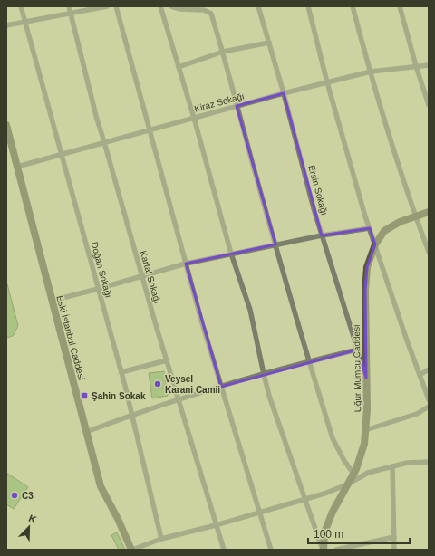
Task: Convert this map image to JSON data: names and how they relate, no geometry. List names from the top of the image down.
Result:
{
  "streets": {
    "main road": ["Eski İstanbul Caddesi", "Uğur Mumcu Caddesi"],
    "street": [
      "Kiraz Sokağı",
      "Ersin Sokağı",
      "Doğan Sokağı",
      "Kartal Sokağı"
    ]
  },
  "crossings": [
    ["Kiraz Sokağı", "Ersin Sokağı"],
    ["Kiraz Sokağı", "Doğan Sokağı"],
    ["Kiraz Sokağı", "Kartal Sokağı"],
    ["Kiraz Sokağı", "Eski İstanbul Caddesi"],
    ["Ersin Sokağı", "Uğur Mumcu Caddesi"]
  ],
  "places": {
    "other": ["Veysel Karani Camii", "C3"],
    "transit": ["Şahin Sokak"]
  },
  "scale_bar": "100 m",
  "north": "top right"
}
